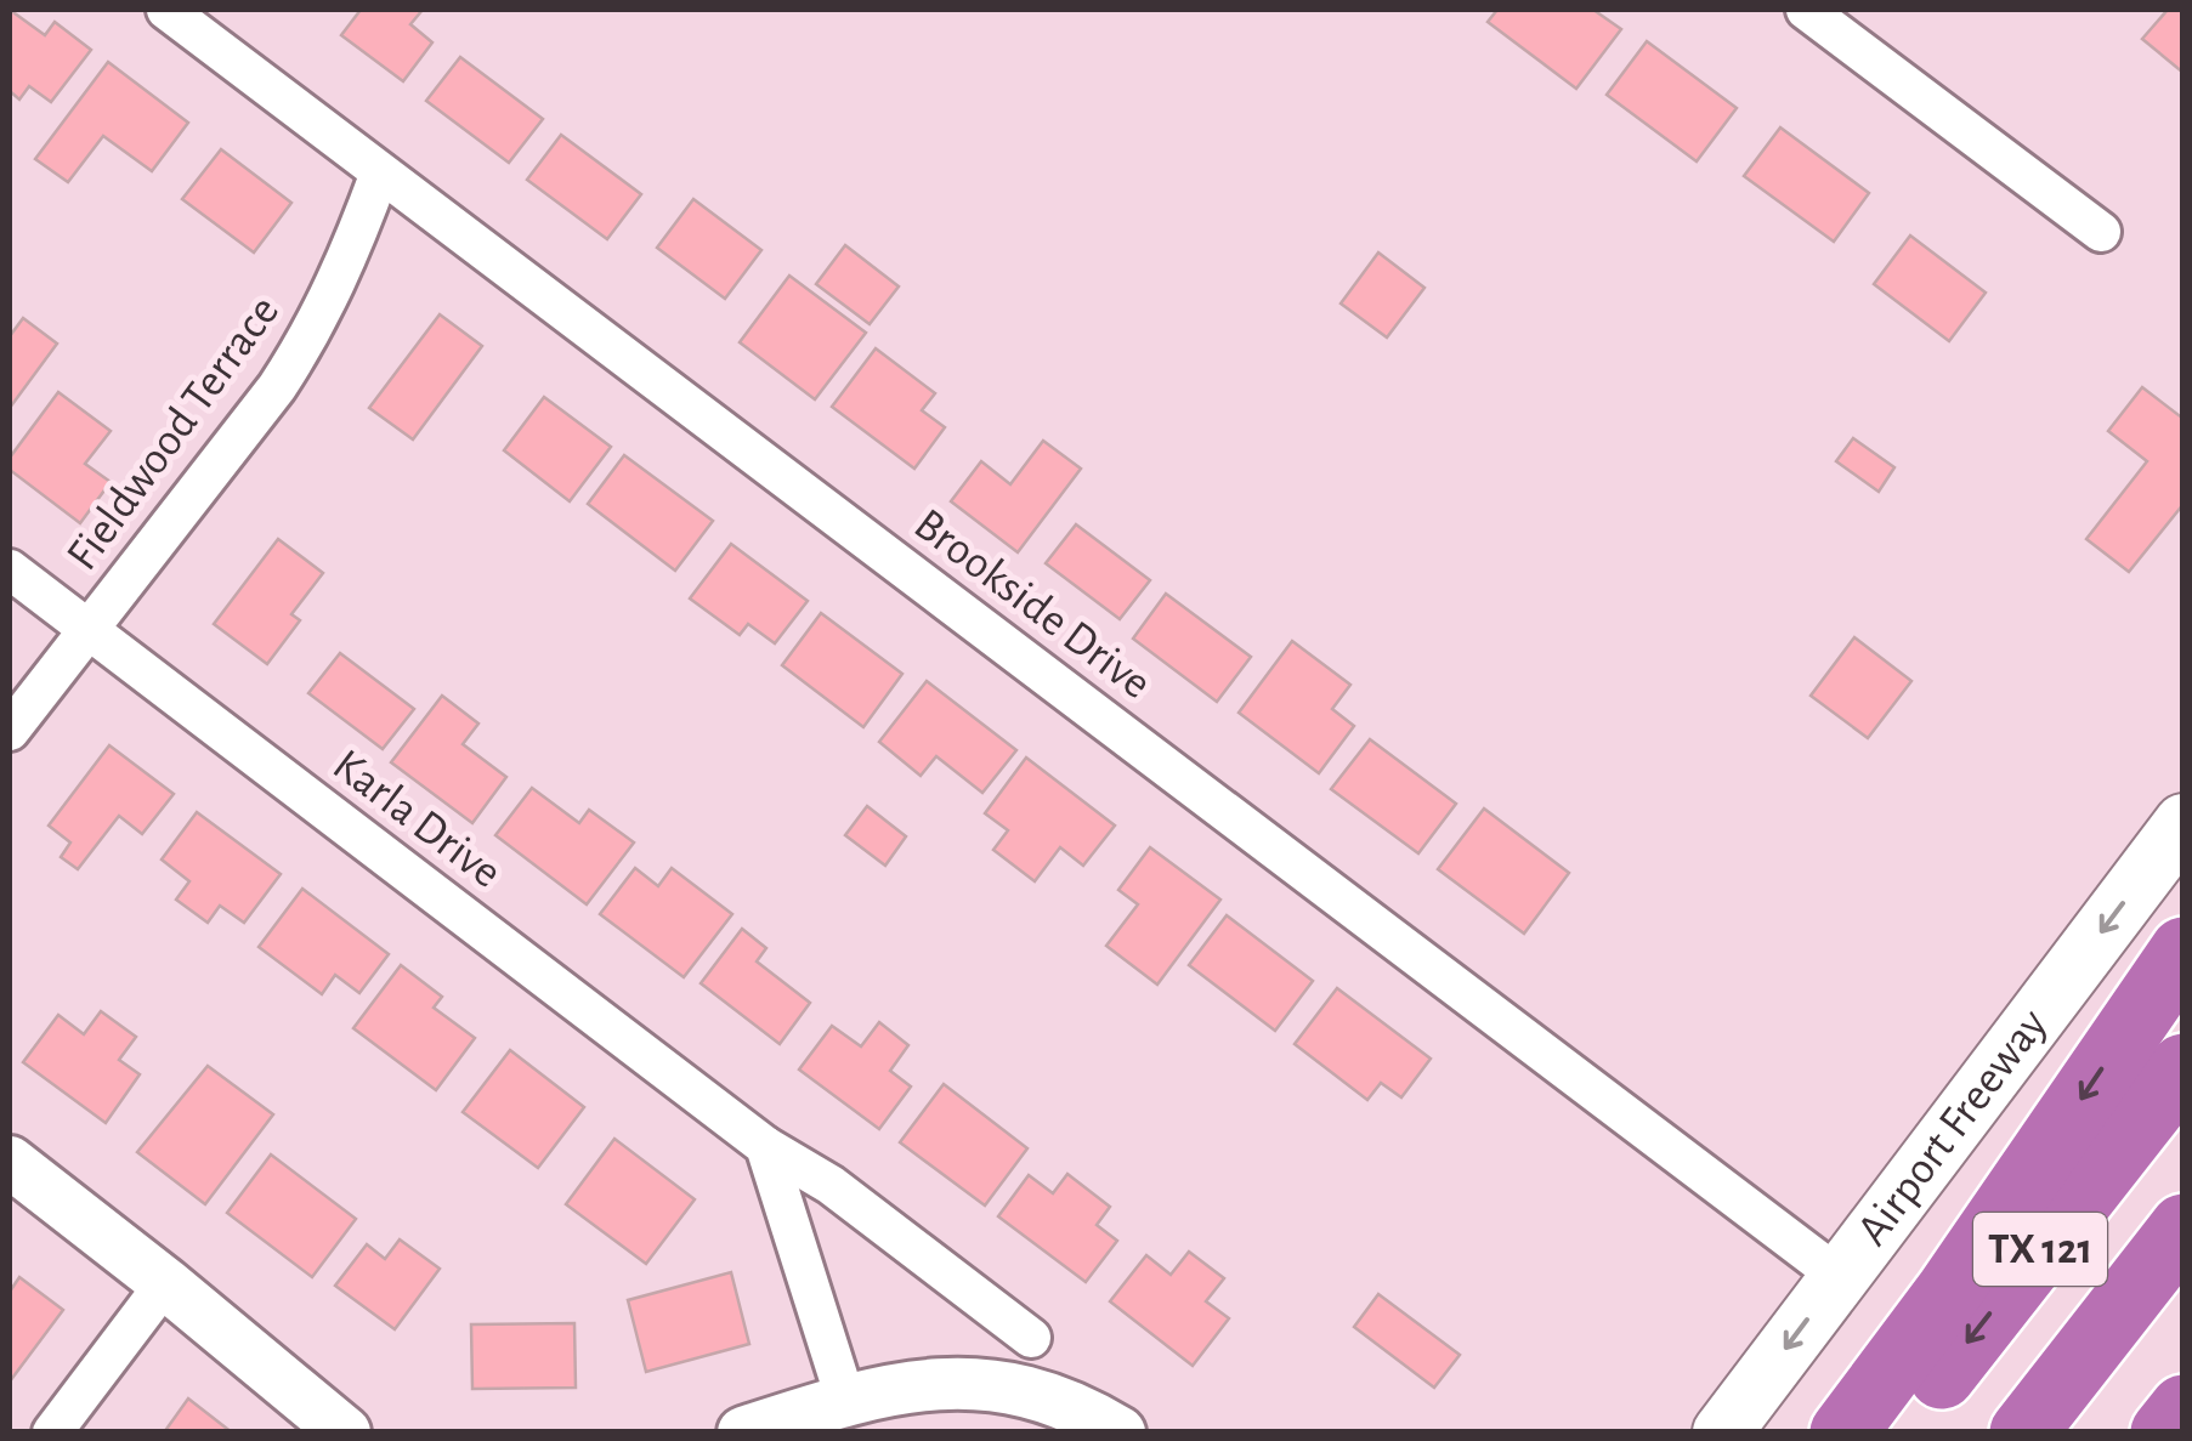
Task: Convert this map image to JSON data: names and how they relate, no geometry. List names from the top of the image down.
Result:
{
  "streets": {
    "highway": ["TX 121"],
    "main road": ["Airport Freeway"],
    "street": ["Fieldwood Terrace", "Brookside Drive", "Karla Drive"]
  },
  "crossings": [
    ["Fieldwood Terrace", "Brookside Drive"],
    ["Fieldwood Terrace", "Karla Drive"],
    ["Brookside Drive", "Airport Freeway"]
  ],
  "one_way": ["Airport Freeway"]
}
